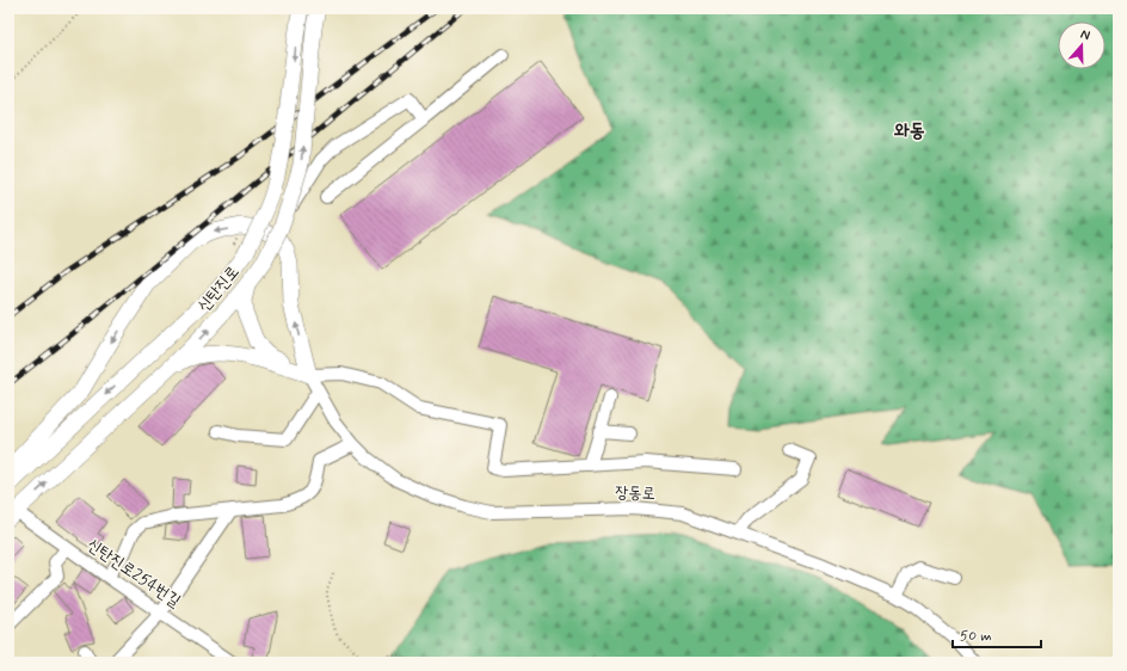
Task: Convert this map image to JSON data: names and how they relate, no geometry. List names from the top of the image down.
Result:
{
  "streets": {
    "main road": ["신탄진로"],
    "street": ["장동로", "신탄진로254번길"]
  },
  "crossings": [
    ["신탄진로", "신탄진로254번길"]
  ],
  "districts": ["와동"],
  "scale_bar": "50 m",
  "north": "top"
}
